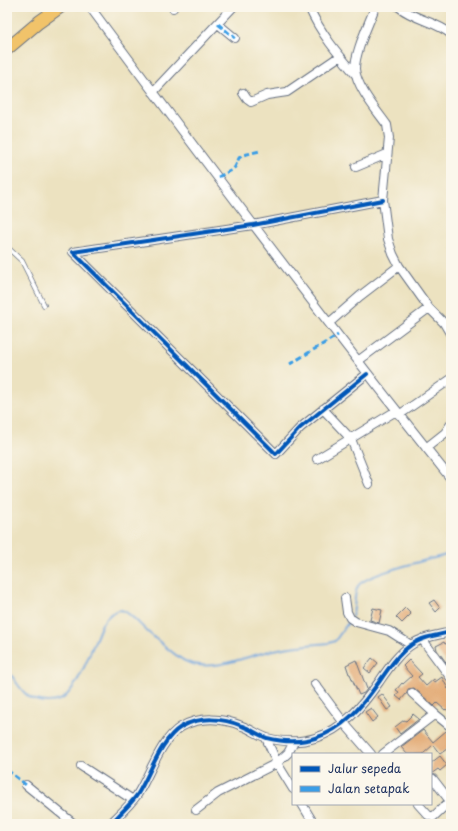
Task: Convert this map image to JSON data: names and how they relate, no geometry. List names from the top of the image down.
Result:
{
  "legend": ["Jalur sepeda", "Jalan setapak"]
}
